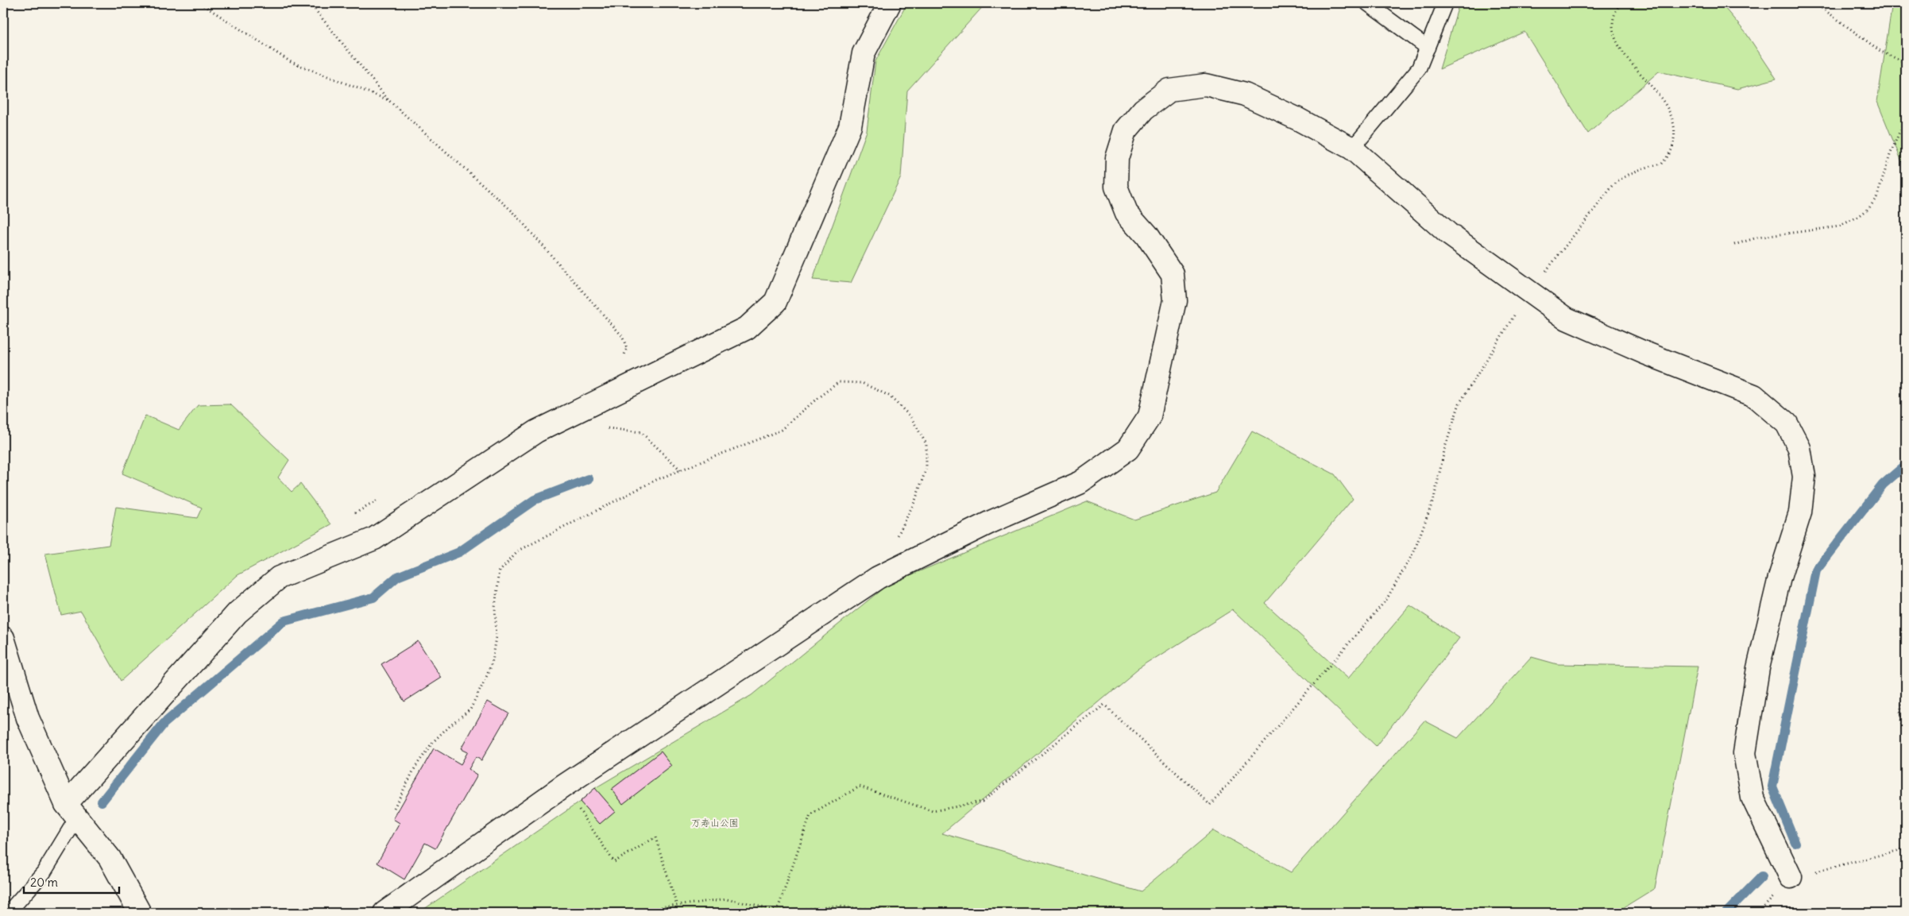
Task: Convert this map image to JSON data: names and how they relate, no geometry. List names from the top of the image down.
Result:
{
  "parks": ["万寿山公園"],
  "scale_bar": "20 m"
}
